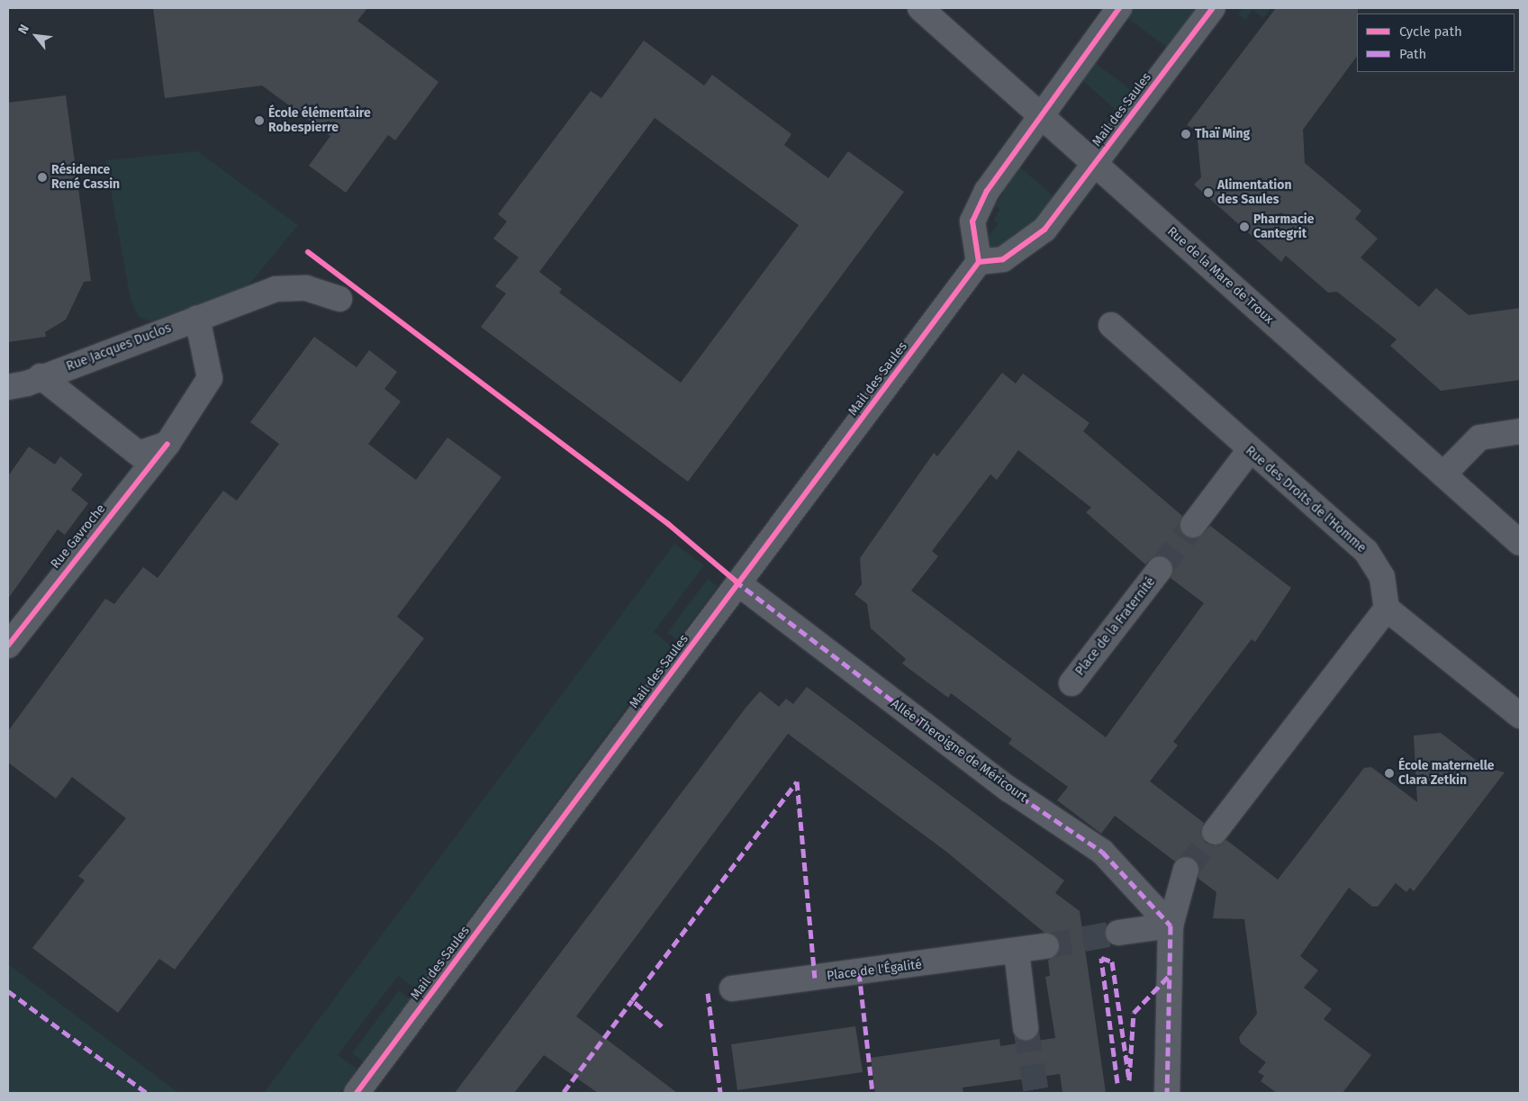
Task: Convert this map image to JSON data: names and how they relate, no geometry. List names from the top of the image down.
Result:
{
  "streets": {
    "street": [
      "Mail des Saules",
      "Rue de la Mare de Troux",
      "Rue Jacques Duclos",
      "Rue des Droits de l'Homme",
      "Rue Gavroche",
      "Place de la Fraternité",
      "Allée Theroigne de Méricourt",
      "Place de l'Égalité"
    ]
  },
  "crossings": [
    ["Mail des Saules", "Rue de la Mare de Troux"],
    ["Mail des Saules", "Allée Theroigne de Méricourt"],
    ["Rue Jacques Duclos", "Rue Gavroche"]
  ],
  "places": [
    "École élémentaire Robespierre",
    "Thaï Ming",
    "Résidence René Cassin",
    "Alimentation des Saules",
    "Pharmacie Cantegrit",
    "École maternelle Clara Zetkin"
  ],
  "legend": ["Cycle path", "Path"],
  "north": "top left"
}
